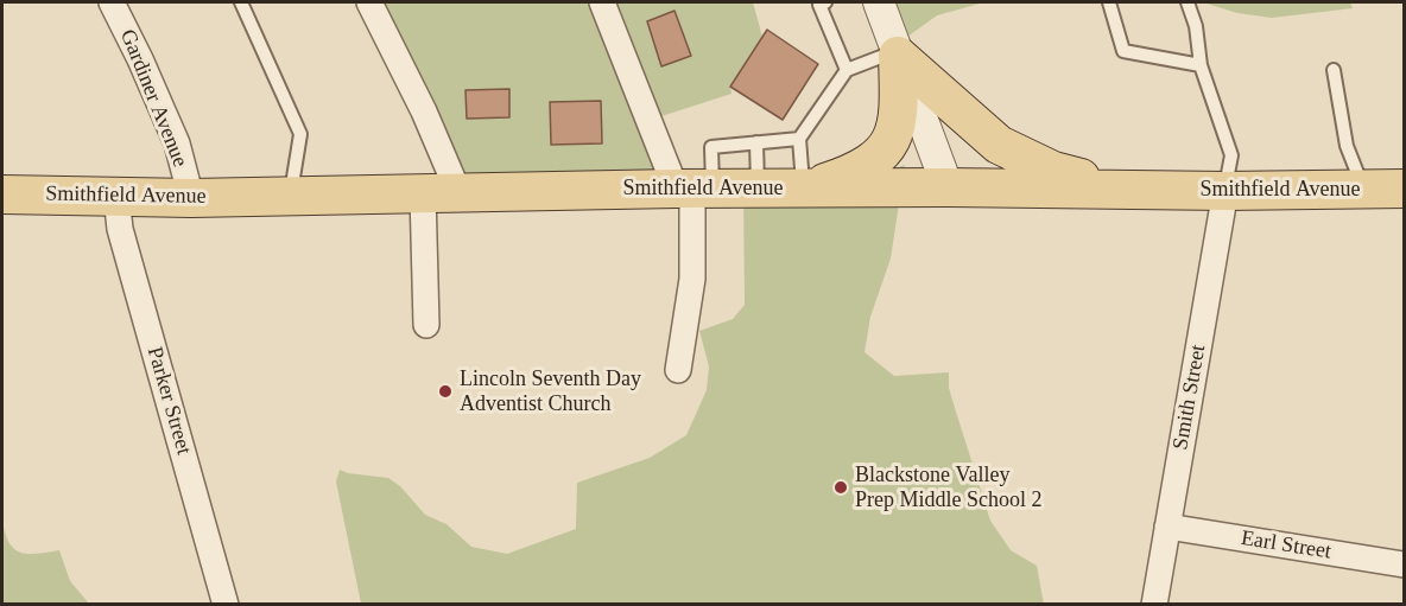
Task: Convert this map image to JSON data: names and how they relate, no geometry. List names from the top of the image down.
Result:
{
  "streets": {
    "main road": ["Smithfield Avenue"],
    "street": [
      "Gardiner Avenue",
      "Smith Street",
      "Parker Street",
      "Earl Street"
    ]
  },
  "crossings": [
    ["Gardiner Avenue", "Smithfield Avenue"],
    ["Smithfield Avenue", "Smith Street"],
    ["Smithfield Avenue", "Parker Street"],
    ["Smith Street", "Earl Street"]
  ],
  "places": ["Lincoln Seventh Day Adventist Church", "Blackstone Valley Prep Middle School 2"]
}
